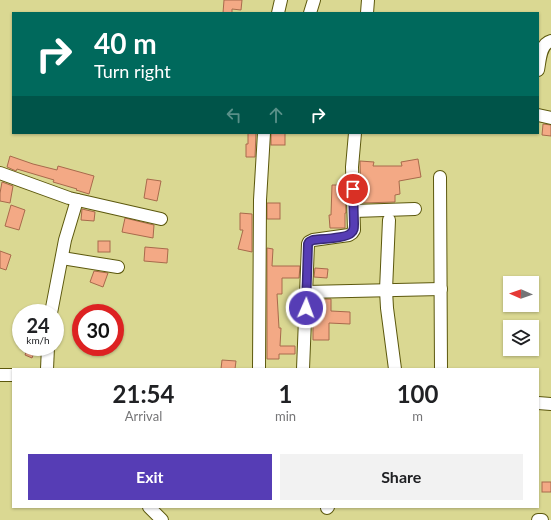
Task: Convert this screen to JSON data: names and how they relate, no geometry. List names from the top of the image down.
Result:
{
  "north": "left",
  "page": {
    "turn": ["40 m", "Turn right"],
    "speed": "24 km/h",
    "limit": "30",
    "eta": [
      "21:54",
      "Arrival",
      "1",
      "min",
      "100",
      "m"
    ],
    "buttons": ["Exit", "Share"]
  }
}
